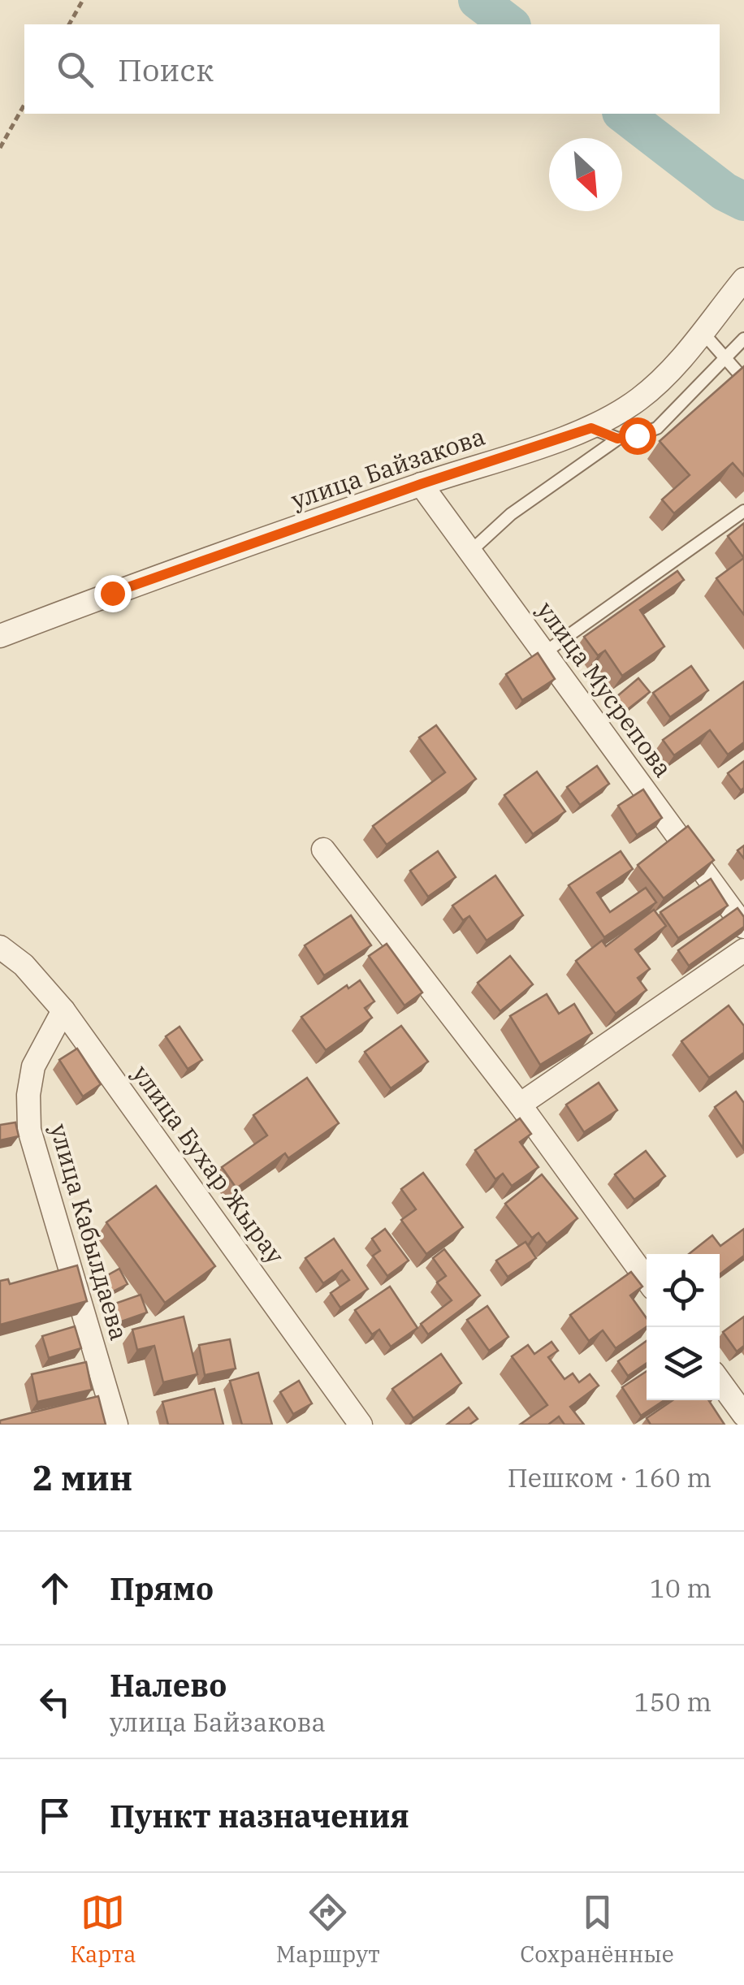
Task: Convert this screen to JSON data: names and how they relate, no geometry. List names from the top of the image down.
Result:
{
  "streets": {
    "street": [
      "улица Байзакова",
      "улица Мусрепова",
      "улица Бухар Жырау",
      "улица Кабылдаева"
    ]
  },
  "crossings": [
    ["улица Байзакова", "улица Мусрепова"],
    ["улица Бухар Жырау", "улица Кабылдаева"]
  ],
  "north": "bottom right",
  "page": {
    "search": "Поиск",
    "heading": ["2 мин", "Пешком · 160 m"],
    "list": [
      ["Прямо", "10 m"],
      ["Налево", "улица Байзакова", "150 m"],
      "Пункт назначения"
    ],
    "nav": ["Карта", "Маршрут", "Сохранённые"]
  }
}
